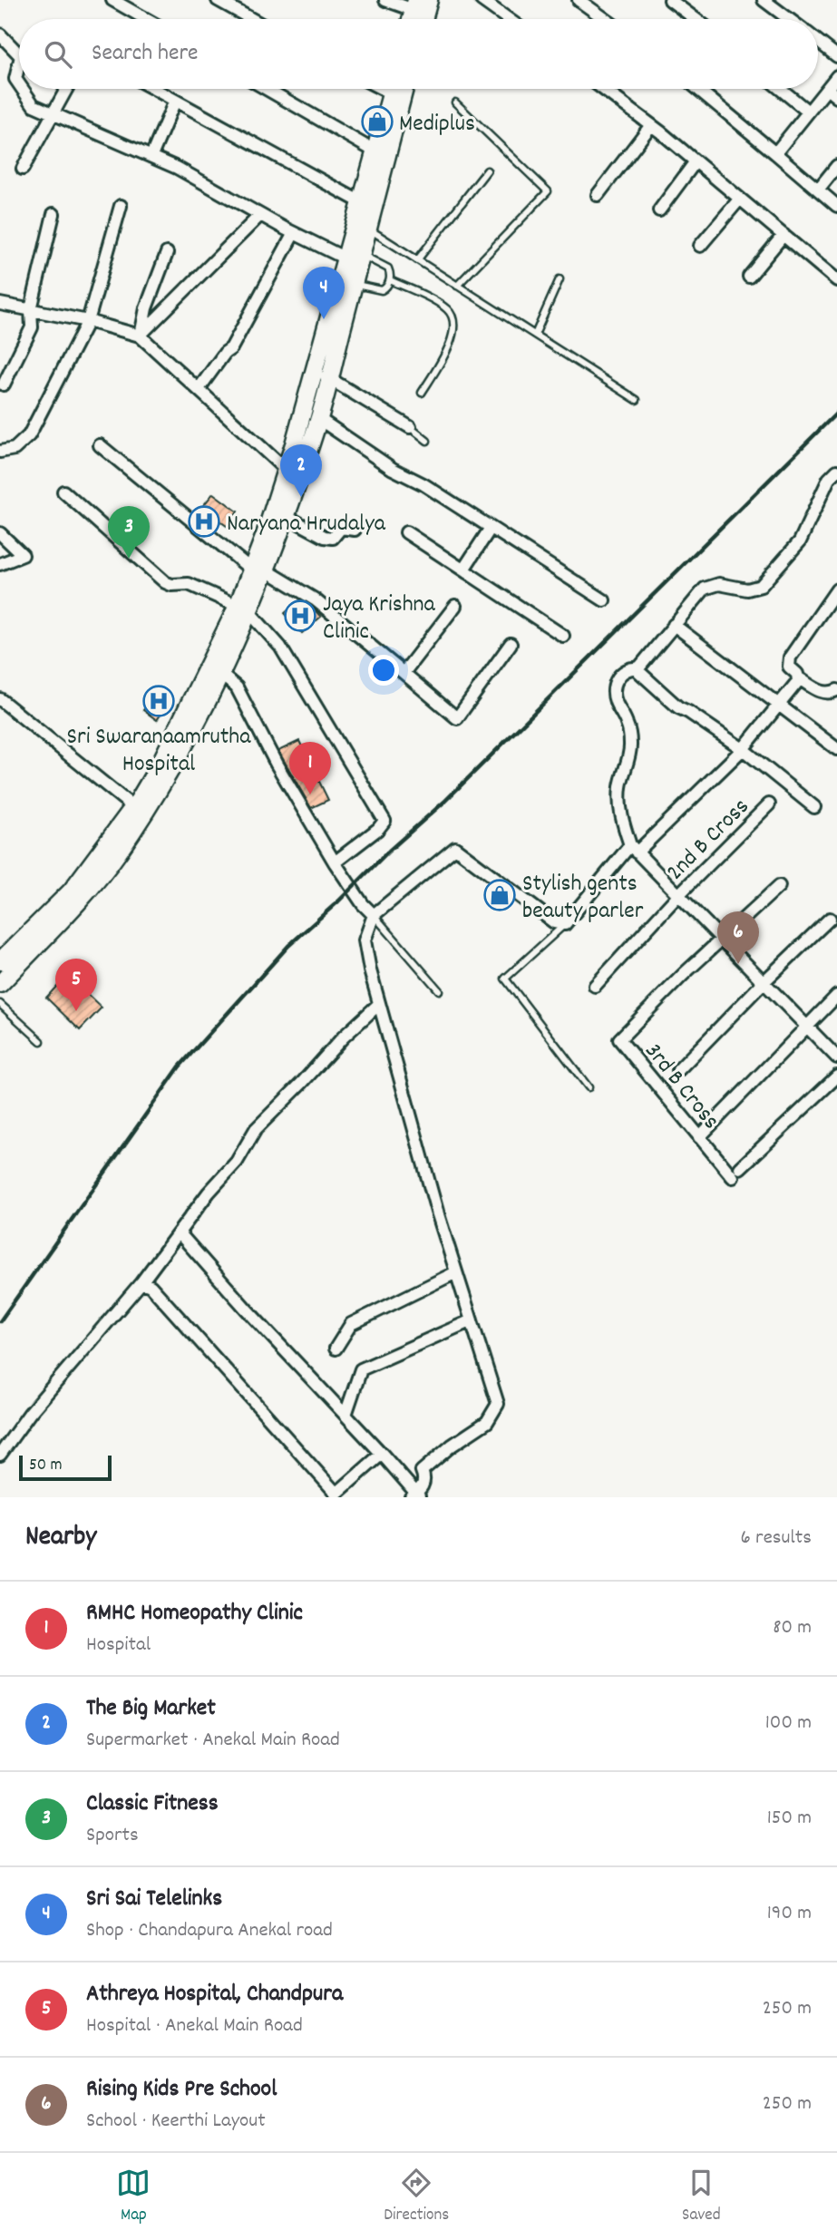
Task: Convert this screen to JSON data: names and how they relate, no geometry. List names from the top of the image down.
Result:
{
  "streets": {
    "street": ["2nd B Cross", "3rd B Cross"]
  },
  "places": {
    "shop": ["Mediplus", "Stylish gents beauty parler"],
    "hospital": ["Naryana Hrudalya", "Jaya Krishna Clinic", "Sri Swaranaamrutha Hospital"]
  },
  "scale_bar": "50 m",
  "page": {
    "search": "Search here",
    "pins": [
      "4",
      "2",
      "3",
      "1",
      "6",
      "5"
    ],
    "scale": "50 m",
    "heading": ["Nearby", "6 results"],
    "list": [
      {
        "mark": "1",
        "name": "RMHC Homeopathy Clinic",
        "note": "Hospital",
        "value": "80 m"
      },
      {
        "mark": "2",
        "name": "The Big Market",
        "note": "Supermarket · Anekal Main Road",
        "value": "100 m"
      },
      {
        "mark": "3",
        "name": "Classic Fitness",
        "note": "Sports",
        "value": "150 m"
      },
      {
        "mark": "4",
        "name": "Sri Sai Telelinks",
        "note": "Shop · Chandapura Anekal road",
        "value": "190 m"
      },
      {
        "mark": "5",
        "name": "Athreya Hospital, Chandpura",
        "note": "Hospital · Anekal Main Road",
        "value": "250 m"
      },
      {
        "mark": "6",
        "name": "Rising Kids Pre School",
        "note": "School · Keerthi Layout",
        "value": "250 m"
      }
    ],
    "nav": ["Map", "Directions", "Saved"]
  }
}
